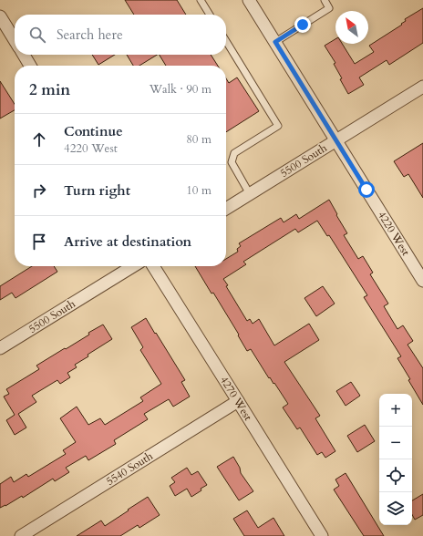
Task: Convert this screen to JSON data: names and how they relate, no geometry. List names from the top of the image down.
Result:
{
  "streets": {
    "street": [
      "5500 South",
      "4220 West",
      "4270 West",
      "5540 South"
    ]
  },
  "crossings": [
    ["5500 South", "4220 West"],
    ["4270 West", "5540 South"]
  ],
  "north": "top left",
  "page": {
    "search": "Search here",
    "heading": ["2 min", "Walk · 90 m"],
    "list": [
      ["Continue", "4220 West", "80 m"],
      ["Turn right", "10 m"],
      "Arrive at destination"
    ],
    "map_buttons": ["+", "−"]
  }
}
